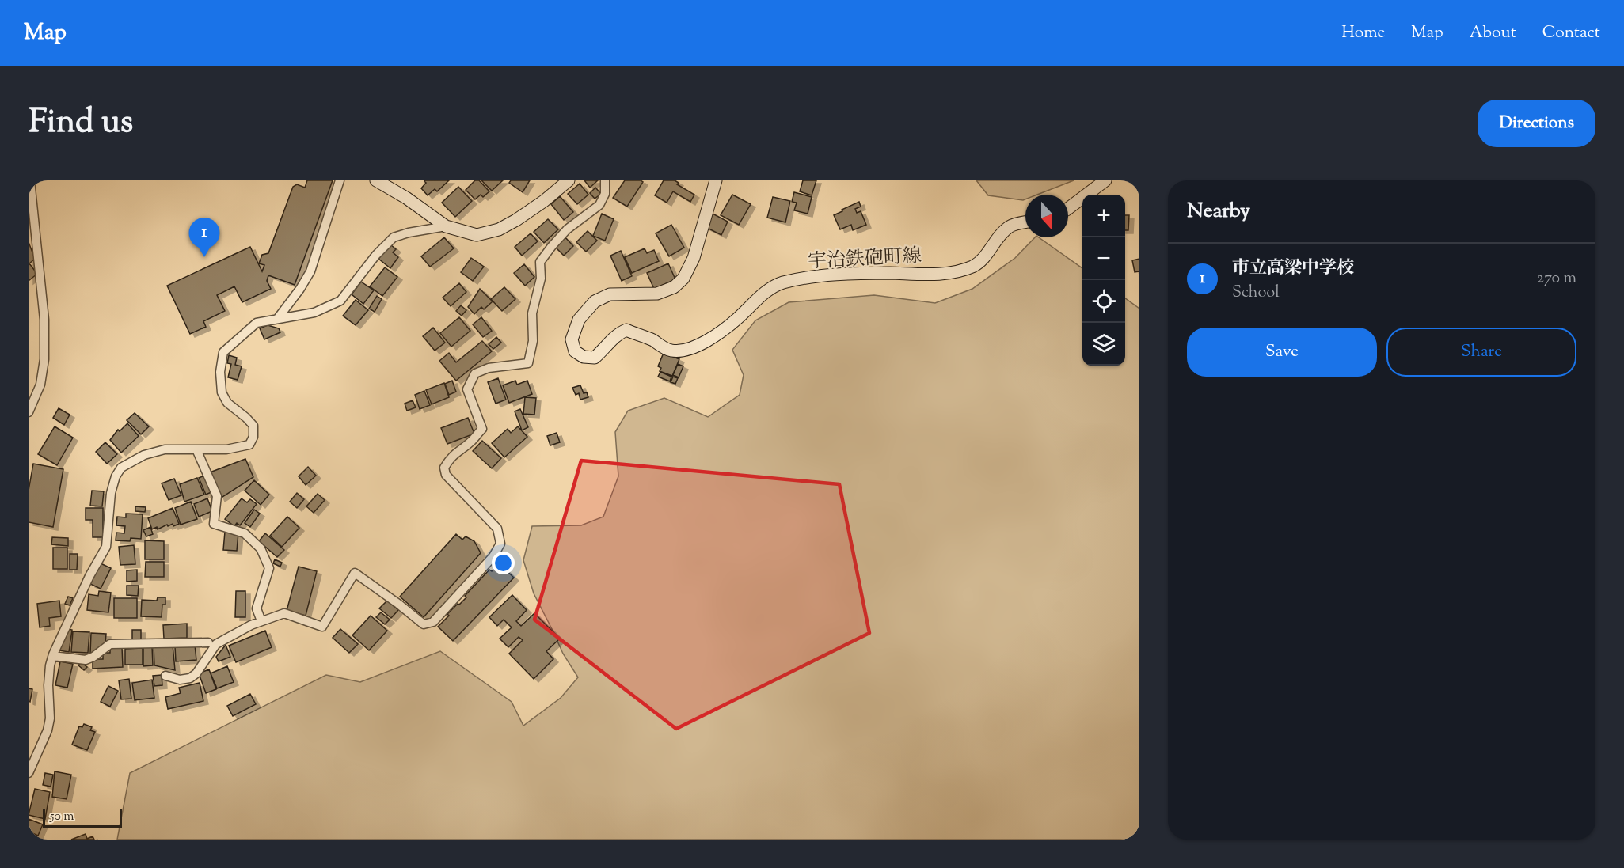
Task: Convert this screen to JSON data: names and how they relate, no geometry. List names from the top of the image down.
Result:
{
  "streets": {
    "main road": ["宇治鉄砲町線"]
  },
  "scale_bar": "50 m",
  "north": "bottom",
  "page": {
    "header": "Map",
    "nav": [
      "Home",
      "Map",
      "About",
      "Contact"
    ],
    "title": "Find us",
    "buttons": [
      "Directions",
      ["Save", "Share"]
    ],
    "heading": "Nearby",
    "map_buttons": ["+", "−"],
    "pins": "1",
    "list": [
      {
        "mark": "1",
        "name": "市立高梁中学校",
        "note": "School",
        "value": "270 m"
      }
    ],
    "scale": "50 m"
  }
}
